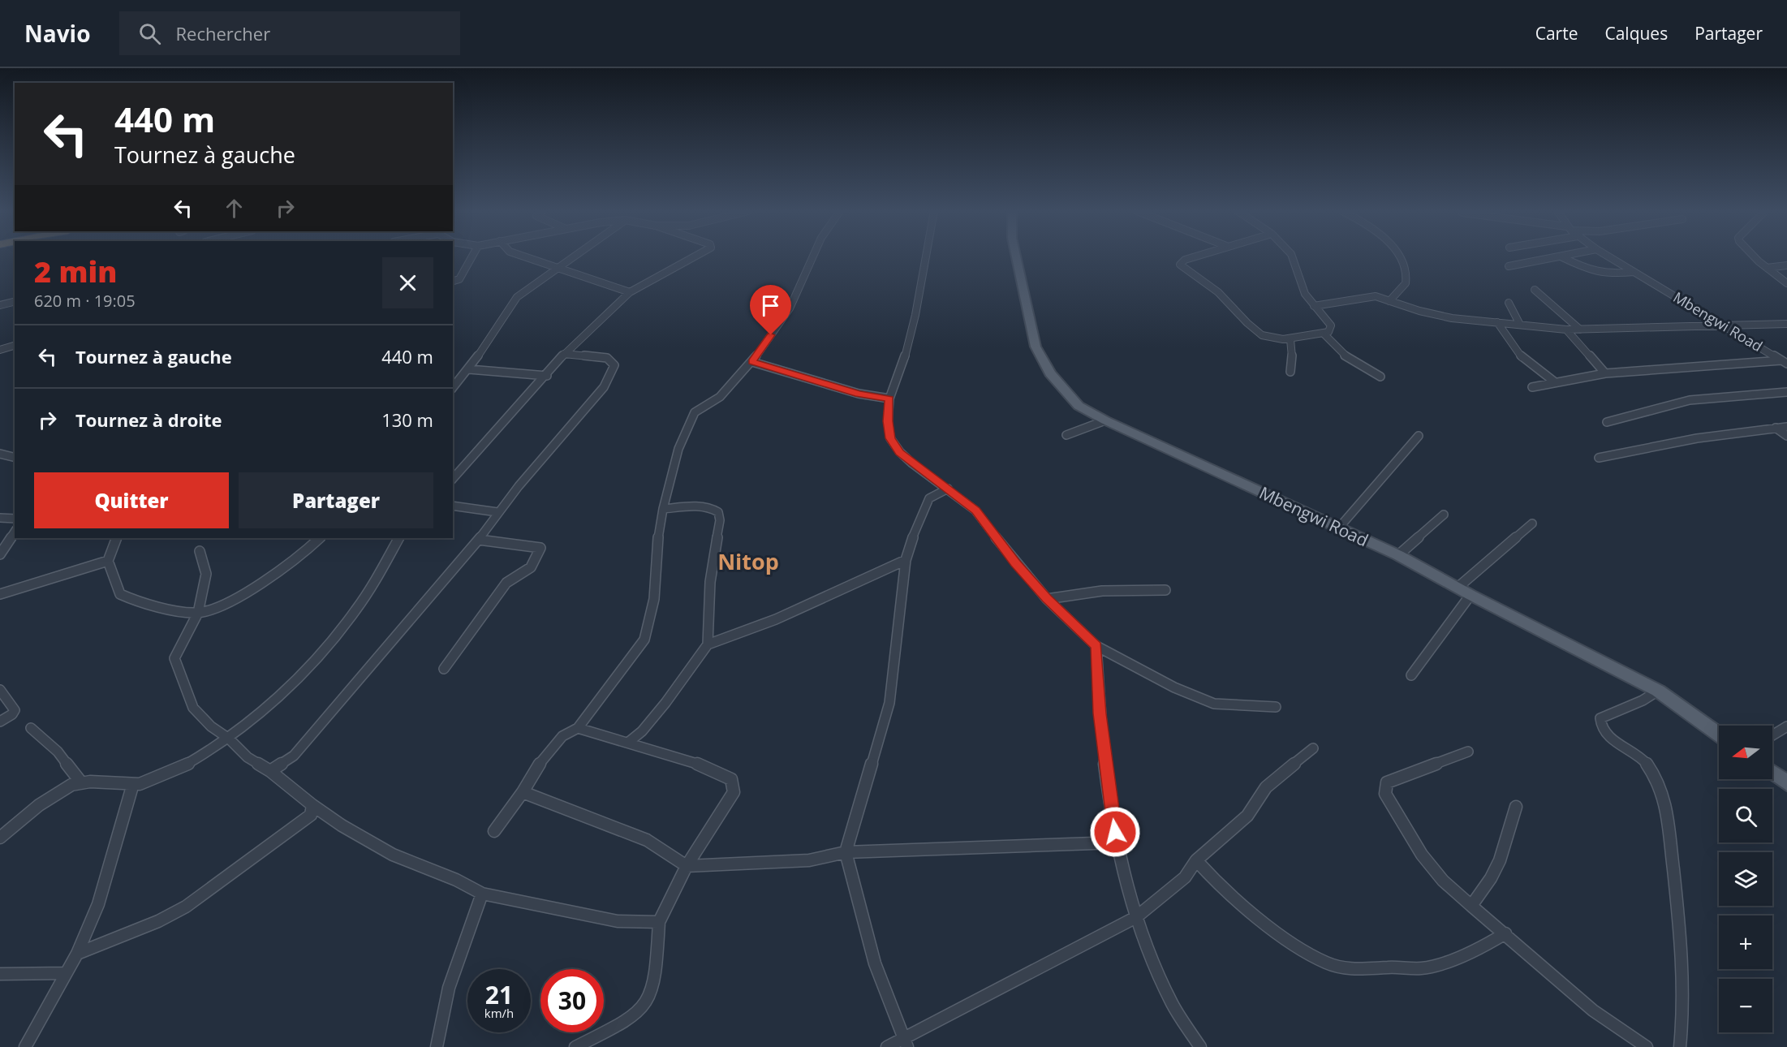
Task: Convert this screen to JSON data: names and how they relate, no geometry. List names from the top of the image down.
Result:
{
  "streets": {
    "main road": ["Mbengwi Road"]
  },
  "districts": ["Nitop"],
  "north": "left",
  "page": {
    "header": "Navio",
    "search": "Rechercher",
    "nav": ["Carte", "Calques", "Partager"],
    "turn": ["440 m", "Tournez à gauche"],
    "heading": ["2 min", "620 m · 19:05"],
    "list": [
      {
        "name": "Tournez à gauche",
        "value": "440 m"
      },
      {
        "name": "Tournez à droite",
        "value": "130 m"
      }
    ],
    "buttons": ["Quitter", "Partager"],
    "map_buttons": ["+", "−"],
    "speed": "21 km/h",
    "limit": "30"
  }
}
